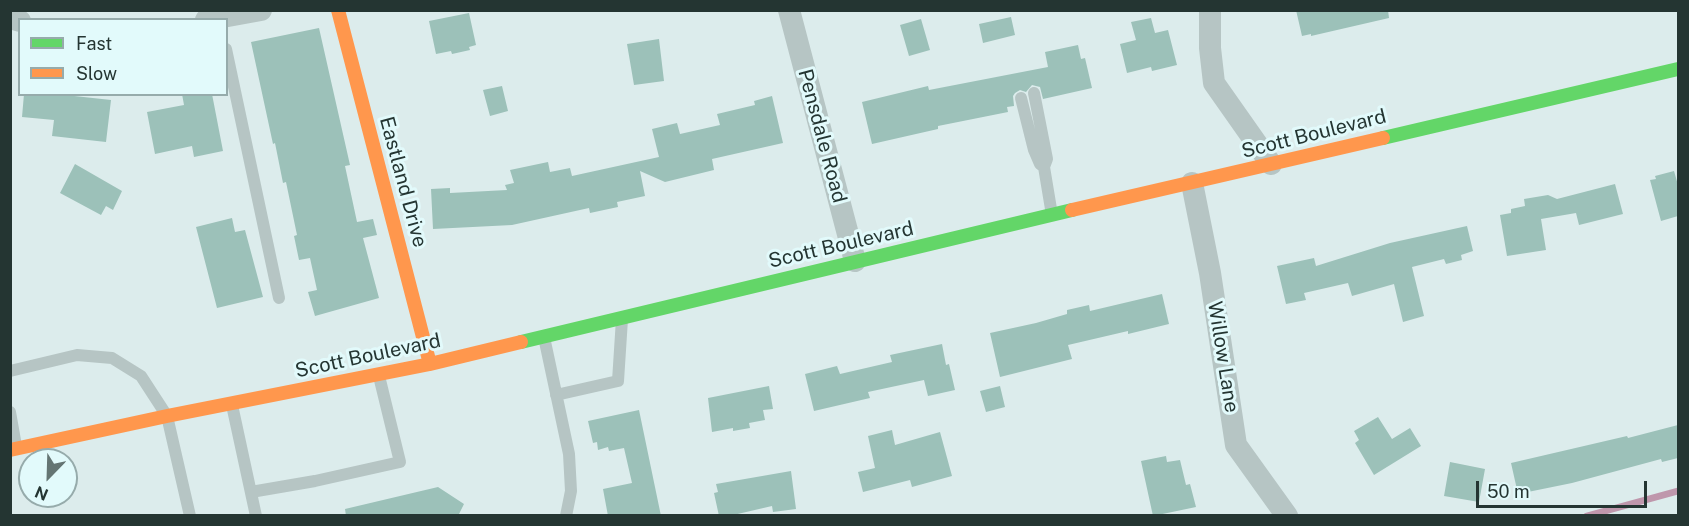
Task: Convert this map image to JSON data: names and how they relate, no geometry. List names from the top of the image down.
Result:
{
  "streets": {
    "main road": ["Scott Boulevard", "Eastland Drive"],
    "street": ["Pensdale Road", "Willow Lane"]
  },
  "crossings": [
    ["Scott Boulevard", "Pensdale Road"],
    ["Scott Boulevard", "Eastland Drive"],
    ["Scott Boulevard", "Willow Lane"]
  ],
  "legend": ["Fast", "Slow"],
  "scale_bar": "50 m",
  "north": "bottom left"
}
